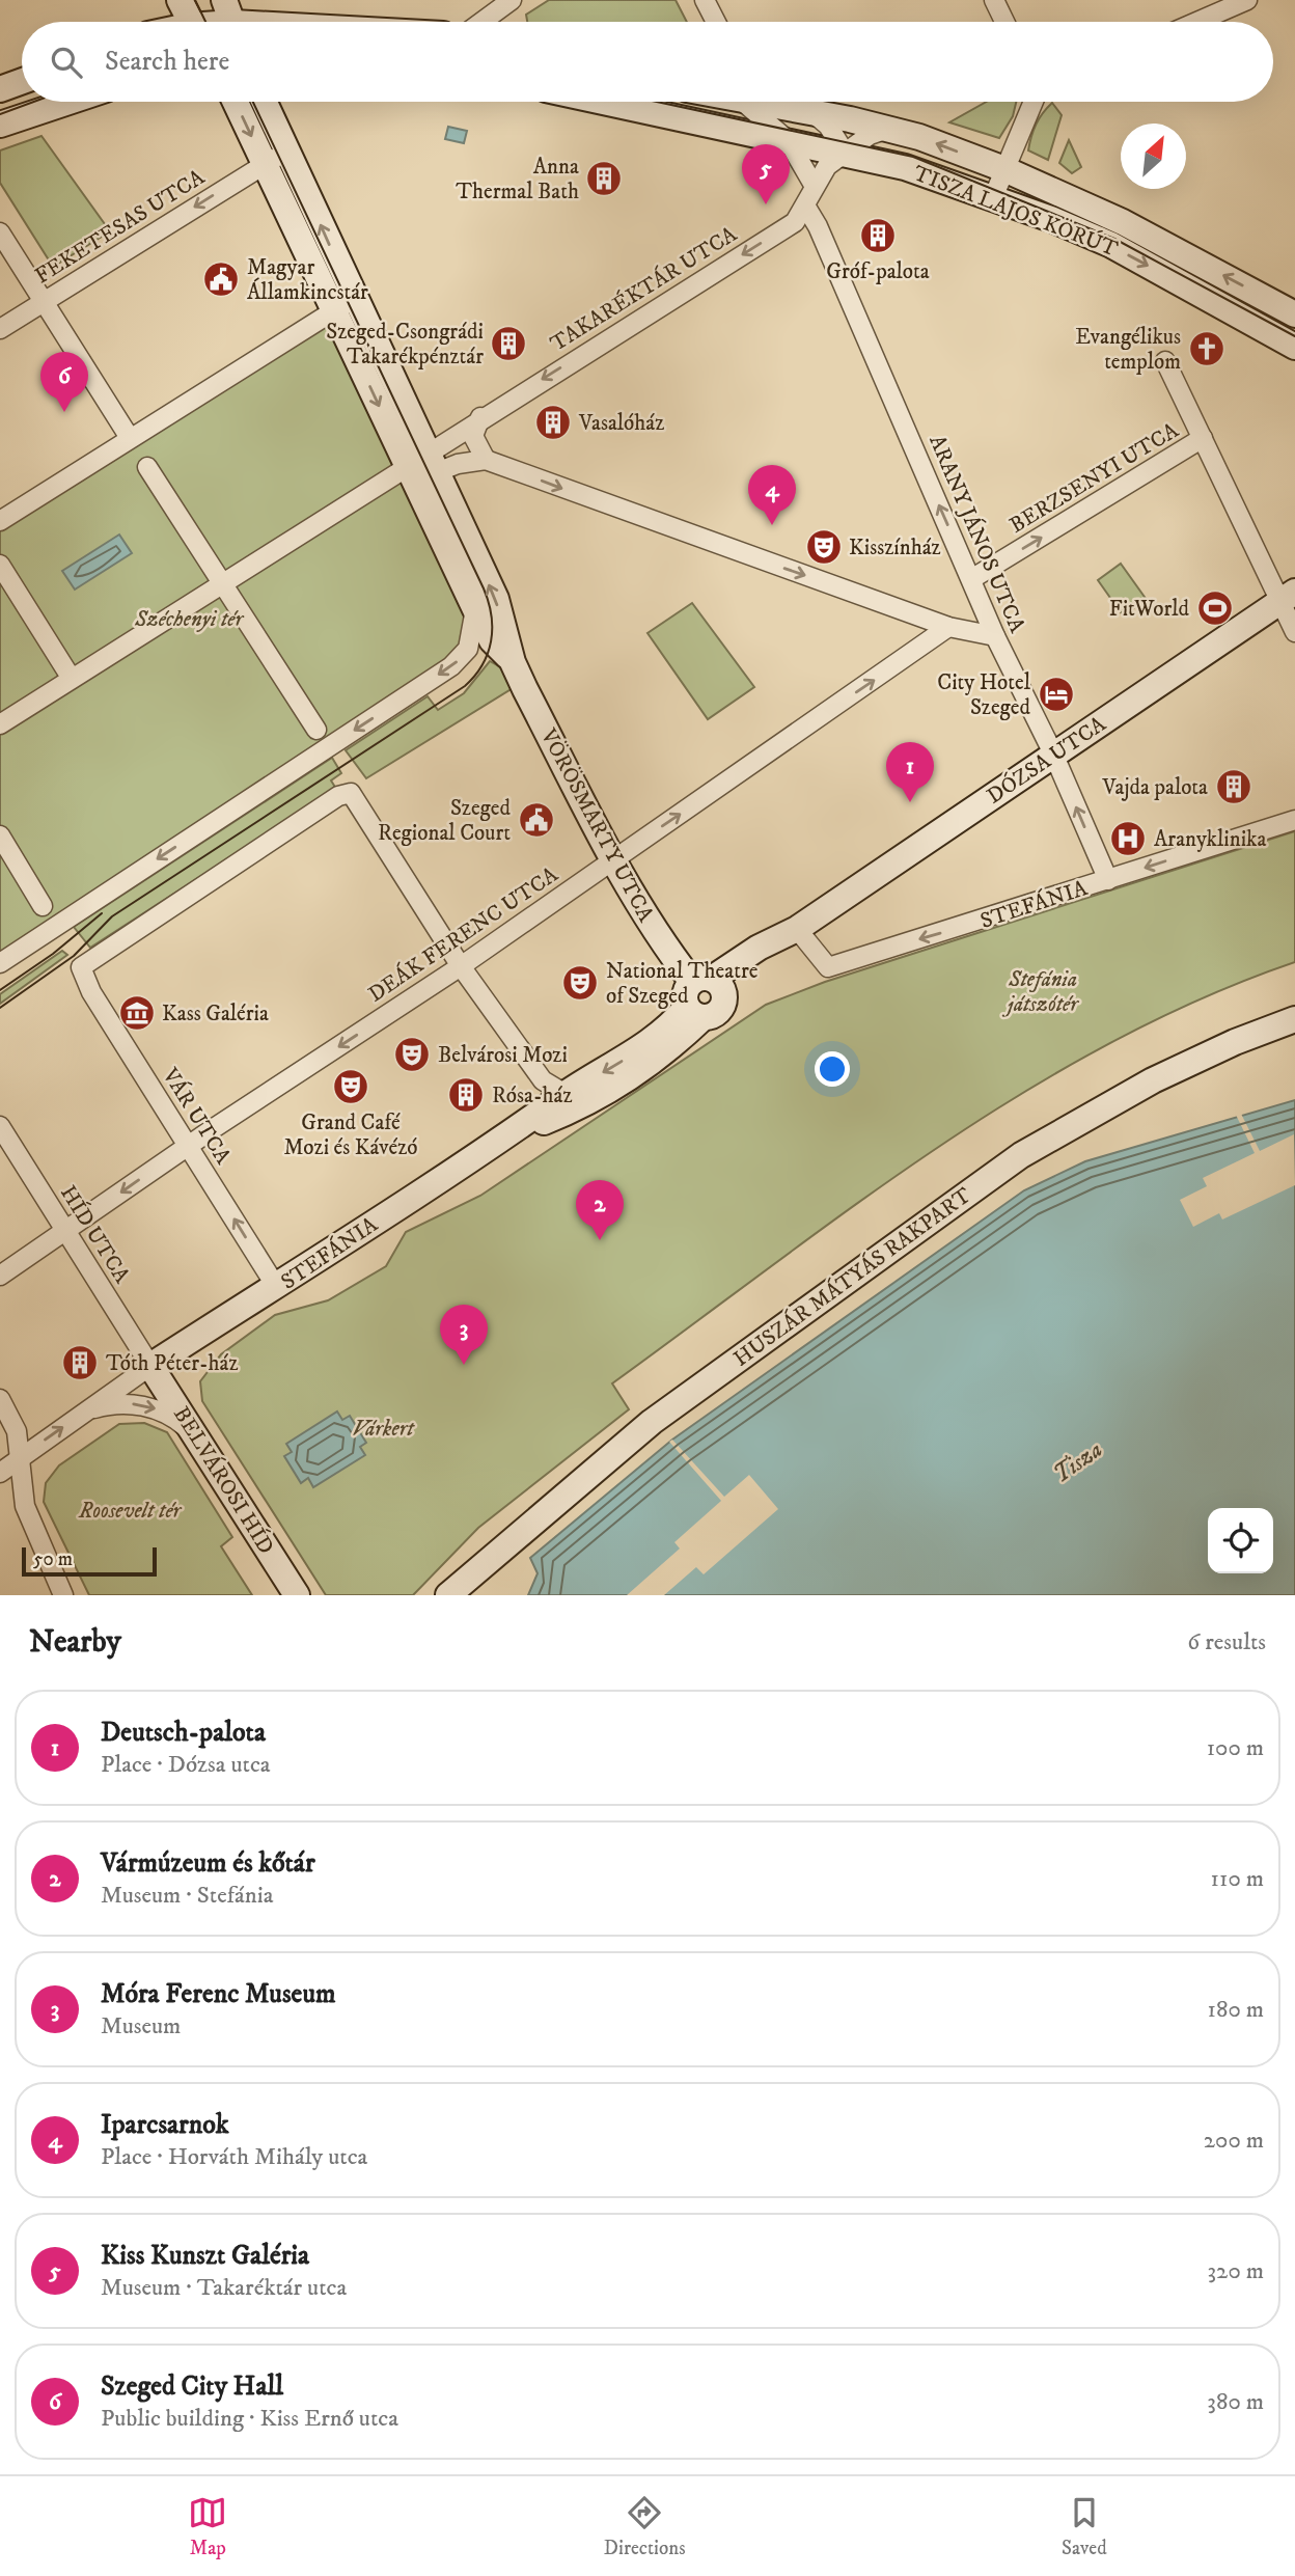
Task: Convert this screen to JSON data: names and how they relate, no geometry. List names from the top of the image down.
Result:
{
  "streets": {
    "street": [
      "TISZA LAJOS KÖRÚT",
      "FEKETESAS UTCA",
      "TAKARÉKTÁR UTCA",
      "BERZSENYI UTCA",
      "ARANY JÁNOS UTCA",
      "DÓZSA UTCA",
      "VÖRÖSMARTY UTCA",
      "STEFÁNIA",
      "DEÁK FERENC UTCA",
      "VÁR UTCA",
      "HÍD UTCA",
      "HUSZÁR MÁTYÁS RAKPART",
      "BELVÁROSI HÍD"
    ]
  },
  "crossings": [
    ["TISZA LAJOS KÖRÚT", "TAKARÉKTÁR UTCA"],
    ["FEKETESAS UTCA", "VÖRÖSMARTY UTCA"],
    ["TAKARÉKTÁR UTCA", "ARANY JÁNOS UTCA"],
    ["TAKARÉKTÁR UTCA", "VÖRÖSMARTY UTCA"],
    ["BERZSENYI UTCA", "ARANY JÁNOS UTCA"],
    ["ARANY JÁNOS UTCA", "DÓZSA UTCA"],
    ["ARANY JÁNOS UTCA", "STEFÁNIA"],
    ["DÓZSA UTCA", "STEFÁNIA"],
    ["VÖRÖSMARTY UTCA", "STEFÁNIA"],
    ["VÖRÖSMARTY UTCA", "DEÁK FERENC UTCA"],
    ["STEFÁNIA", "VÁR UTCA"],
    ["STEFÁNIA", "HÍD UTCA"],
    ["STEFÁNIA", "BELVÁROSI HÍD"],
    ["DEÁK FERENC UTCA", "VÁR UTCA"],
    ["DEÁK FERENC UTCA", "HÍD UTCA"],
    ["HÍD UTCA", "BELVÁROSI HÍD"]
  ],
  "one_way": [
    "TAKARÉKTÁR UTCA",
    "BERZSENYI UTCA",
    "ARANY JÁNOS UTCA",
    "STEFÁNIA"
  ],
  "water": ["Tisza"],
  "parks": [
    "Széchenyi tér",
    "Stefánia játszótér",
    "Várkert",
    "Roosevelt tér"
  ],
  "places": {
    "building": [
      "Anna Thermal Bath",
      "Gróf-palota",
      "Szeged-Csongrádi Takarékpénztár",
      "Vasalóház",
      "Vajda palota",
      "Rósa-ház",
      "Tóth Péter-ház"
    ],
    "public building": ["Magyar Államkincstár", "Szeged Regional Court"],
    "church": ["Evangélikus templom"],
    "theatre": [
      "Kisszínház",
      "National Theatre of Szeged",
      "Belvárosi Mozi",
      "Grand Café Mozi és Kávézó"
    ],
    "sports": ["FitWorld"],
    "hotel": ["City Hotel Szeged"],
    "hospital": ["Aranyklinika"],
    "museum": ["Kass Galéria"]
  },
  "scale_bar": "50 m",
  "north": "top right",
  "page": {
    "search": "Search here",
    "pins": [
      "5",
      "6",
      "4",
      "1",
      "2",
      "3"
    ],
    "scale": "50 m",
    "heading": ["Nearby", "6 results"],
    "list": [
      {
        "mark": "1",
        "name": "Deutsch-palota",
        "note": "Place · Dózsa utca",
        "value": "100 m"
      },
      {
        "mark": "2",
        "name": "Vármúzeum és kőtár",
        "note": "Museum · Stefánia",
        "value": "110 m"
      },
      {
        "mark": "3",
        "name": "Móra Ferenc Museum",
        "note": "Museum",
        "value": "180 m"
      },
      {
        "mark": "4",
        "name": "Iparcsarnok",
        "note": "Place · Horváth Mihály utca",
        "value": "200 m"
      },
      {
        "mark": "5",
        "name": "Kiss Kunszt Galéria",
        "note": "Museum · Takaréktár utca",
        "value": "320 m"
      },
      {
        "mark": "6",
        "name": "Szeged City Hall",
        "note": "Public building · Kiss Ernő utca",
        "value": "380 m"
      }
    ],
    "nav": ["Map", "Directions", "Saved"]
  }
}
